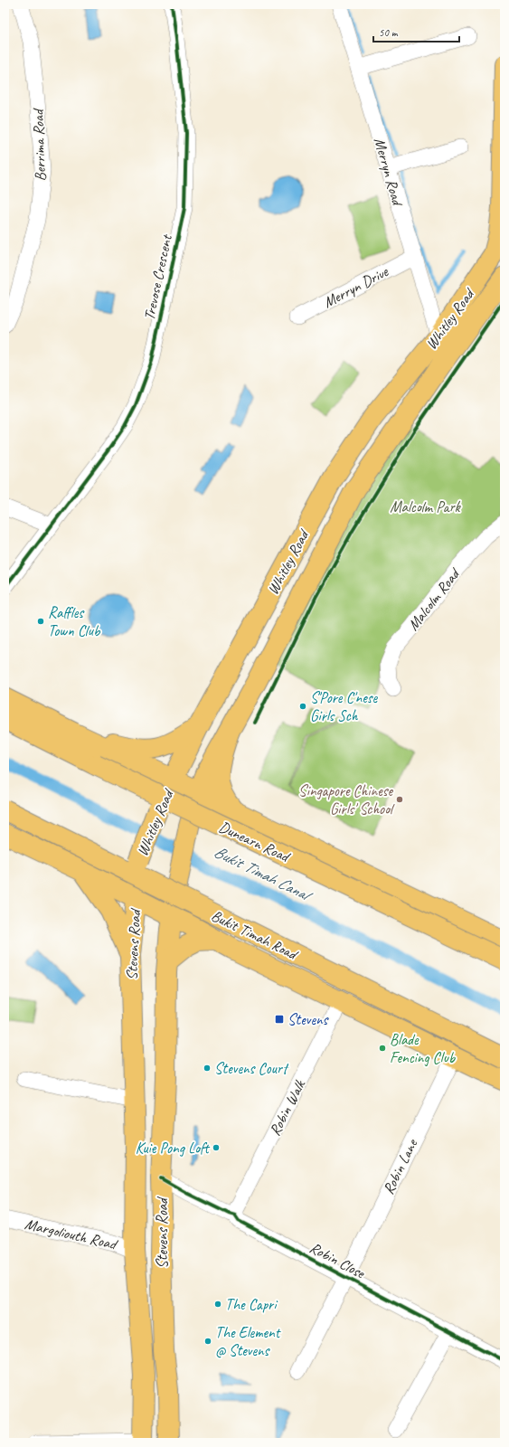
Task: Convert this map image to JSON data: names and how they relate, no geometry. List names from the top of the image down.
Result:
{
  "streets": {
    "main road": [
      "Whitley Road",
      "Dunearn Road",
      "Bukit Timah Road",
      "Stevens Road"
    ],
    "street": [
      "Berrima Road",
      "Merryn Road",
      "Trevose Crescent",
      "Merryn Drive",
      "Malcolm Road",
      "Robin Walk",
      "Robin Lane",
      "Margoliouth Road",
      "Robin Close"
    ]
  },
  "crossings": [
    ["Merryn Road", "Merryn Drive"],
    ["Merryn Road", "Whitley Road"],
    ["Whitley Road", "Stevens Road"],
    ["Stevens Road", "Margoliouth Road"],
    ["Stevens Road", "Robin Close"],
    ["Robin Walk", "Robin Close"],
    ["Robin Lane", "Robin Close"]
  ],
  "water": ["Bukit Timah Canal"],
  "parks": ["Malcolm Park"],
  "places": {
    "other": [
      "Raffles Town Club",
      "S'Pore C'nese Girls Sch",
      "Singapore Chinese Girls' School",
      "Blade Fencing Club",
      "Stevens Court",
      "Kuie Pong Loft",
      "The Capri",
      "The Element @ Stevens"
    ],
    "transit": ["Stevens"]
  },
  "scale_bar": "50 m"
}
